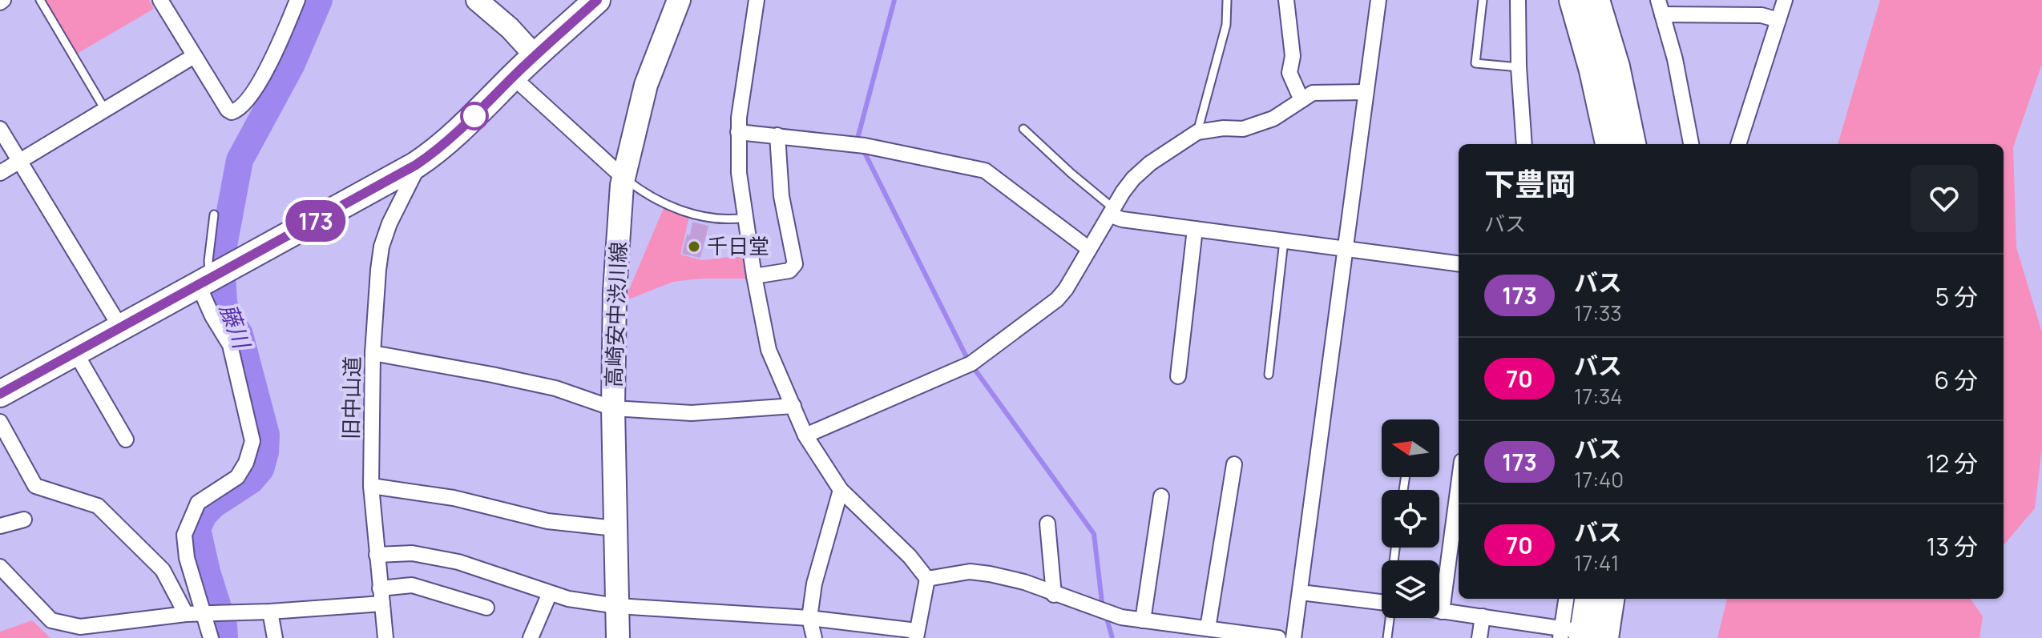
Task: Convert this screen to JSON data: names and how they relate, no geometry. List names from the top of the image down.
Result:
{
  "streets": {
    "main road": ["高崎安中渋川線"],
    "street": ["旧中山道"]
  },
  "water": ["藤川"],
  "places": ["千日堂"],
  "lines": ["bus line 173"],
  "north": "left",
  "page": {
    "on_map": "173",
    "heading": ["下豊岡", "バス"],
    "list": [
      {
        "mark": "173",
        "name": "バス",
        "note": "17:33",
        "value": "5 分"
      },
      {
        "mark": "70",
        "name": "バス",
        "note": "17:34",
        "value": "6 分"
      },
      {
        "mark": "173",
        "name": "バス",
        "note": "17:40",
        "value": "12 分"
      },
      {
        "mark": "70",
        "name": "バス",
        "note": "17:41",
        "value": "13 分"
      }
    ]
  }
}
